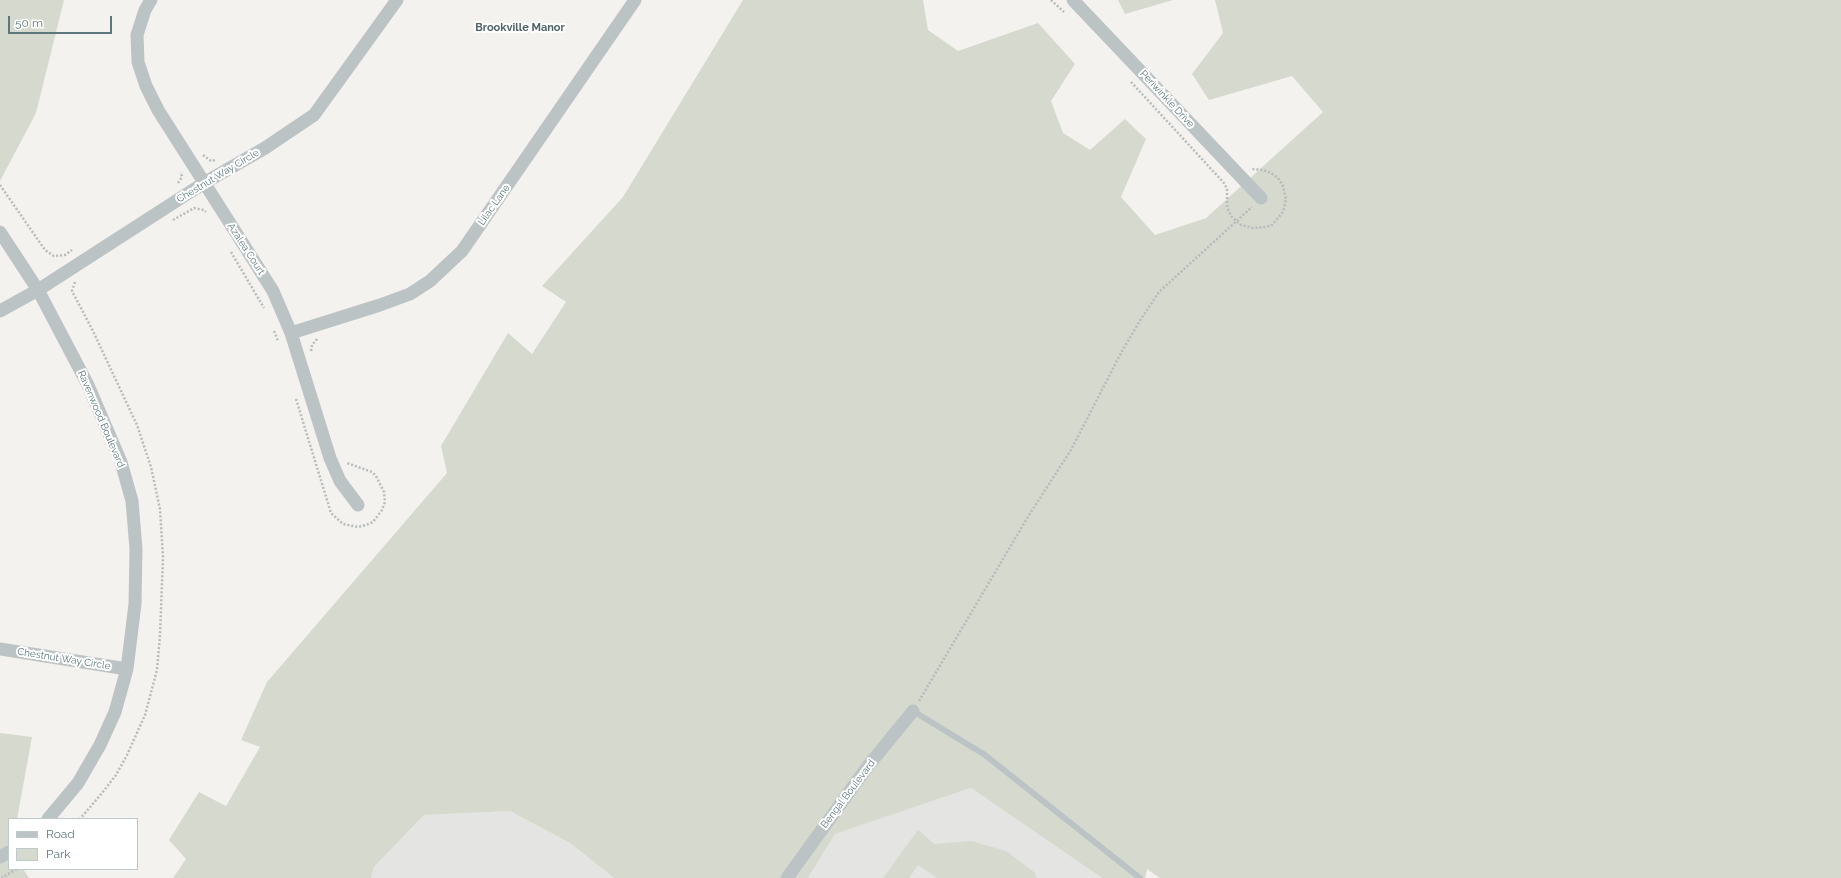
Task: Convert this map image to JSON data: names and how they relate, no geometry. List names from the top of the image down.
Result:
{
  "streets": {
    "street": [
      "Periwinkle Drive",
      "Chestnut Way Circle",
      "Lilac Lane",
      "Azalea Court",
      "Ravenwood Boulevard",
      "Bengal Boulevard"
    ]
  },
  "crossings": [
    ["Chestnut Way Circle", "Azalea Court"],
    ["Chestnut Way Circle", "Ravenwood Boulevard"],
    ["Lilac Lane", "Azalea Court"]
  ],
  "districts": ["Brookville Manor"],
  "legend": ["Road", "Park"],
  "scale_bar": "50 m"
}
